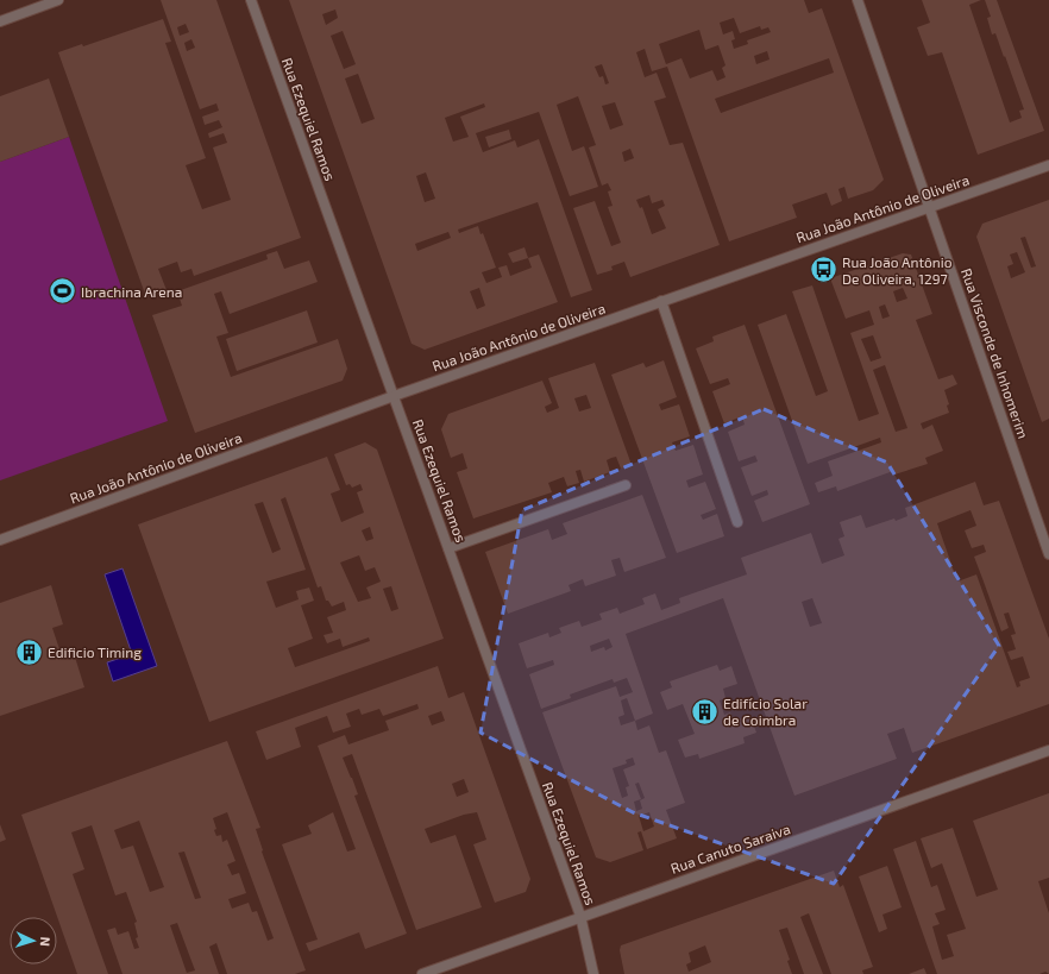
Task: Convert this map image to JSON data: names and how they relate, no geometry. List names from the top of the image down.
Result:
{
  "streets": {
    "street": [
      "Rua Ezequiel Ramos",
      "Rua João Antônio de Oliveira",
      "Rua Visconde de Inhomerim",
      "Rua Canuto Saraiva"
    ]
  },
  "crossings": [
    ["Rua Ezequiel Ramos", "Rua João Antônio de Oliveira"],
    ["Rua Ezequiel Ramos", "Rua Canuto Saraiva"],
    ["Rua João Antônio de Oliveira", "Rua Visconde de Inhomerim"]
  ],
  "places": {
    "bus stop": ["Rua João Antônio De Oliveira, 1297"],
    "sports": ["Ibrachina Arena"],
    "building": ["Edificio Timing", "Edifício Solar de Coimbra"]
  },
  "north": "right"
}
